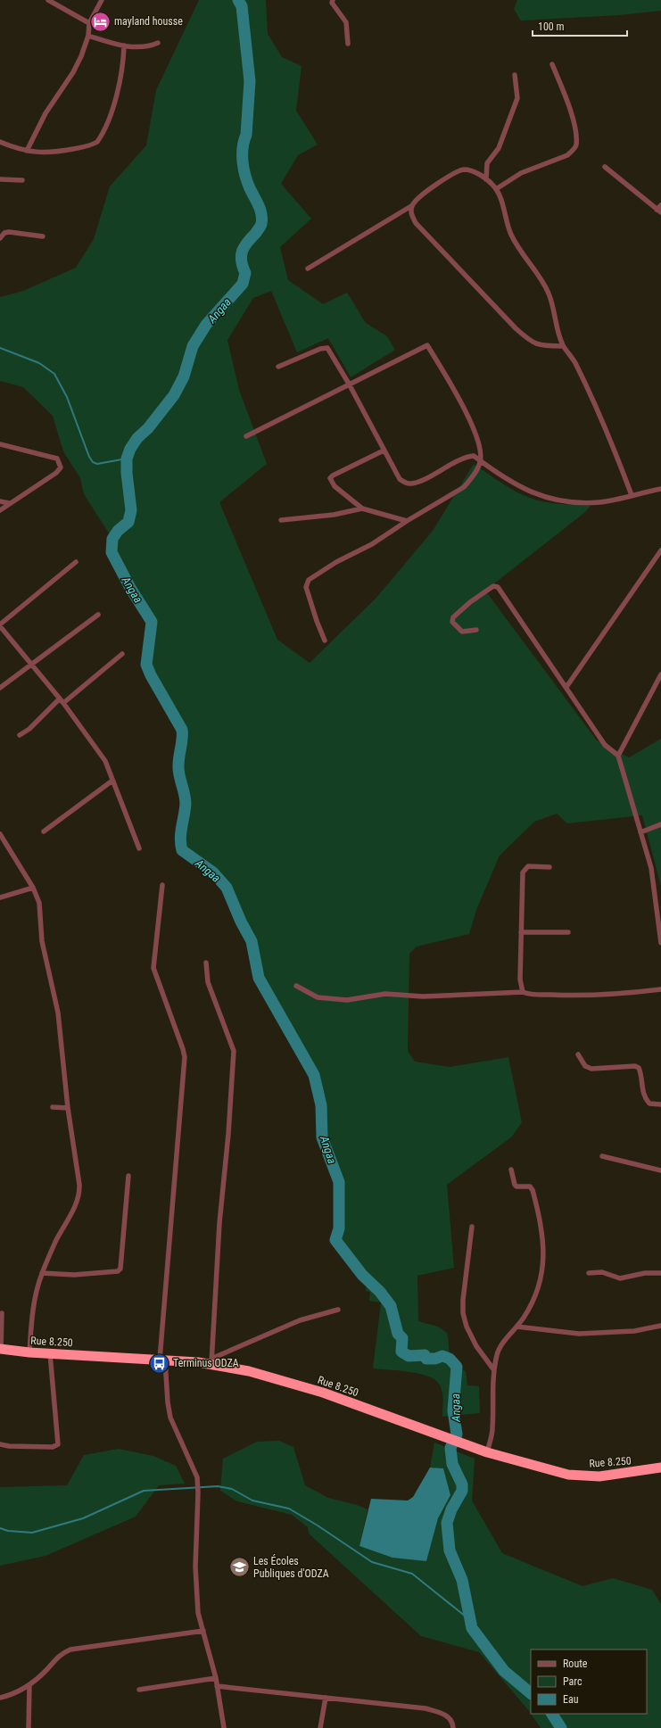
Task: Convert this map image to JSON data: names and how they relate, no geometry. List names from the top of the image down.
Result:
{
  "streets": {
    "highway": ["Rue 8.250"]
  },
  "water": ["Angaa"],
  "places": {
    "hotel": ["mayland housse"],
    "bus stop": ["Terminus ODZA"],
    "school or university": ["Les Écoles Publiques d'ODZA"]
  },
  "legend": ["Route", "Parc", "Eau"],
  "scale_bar": "100 m"
}
